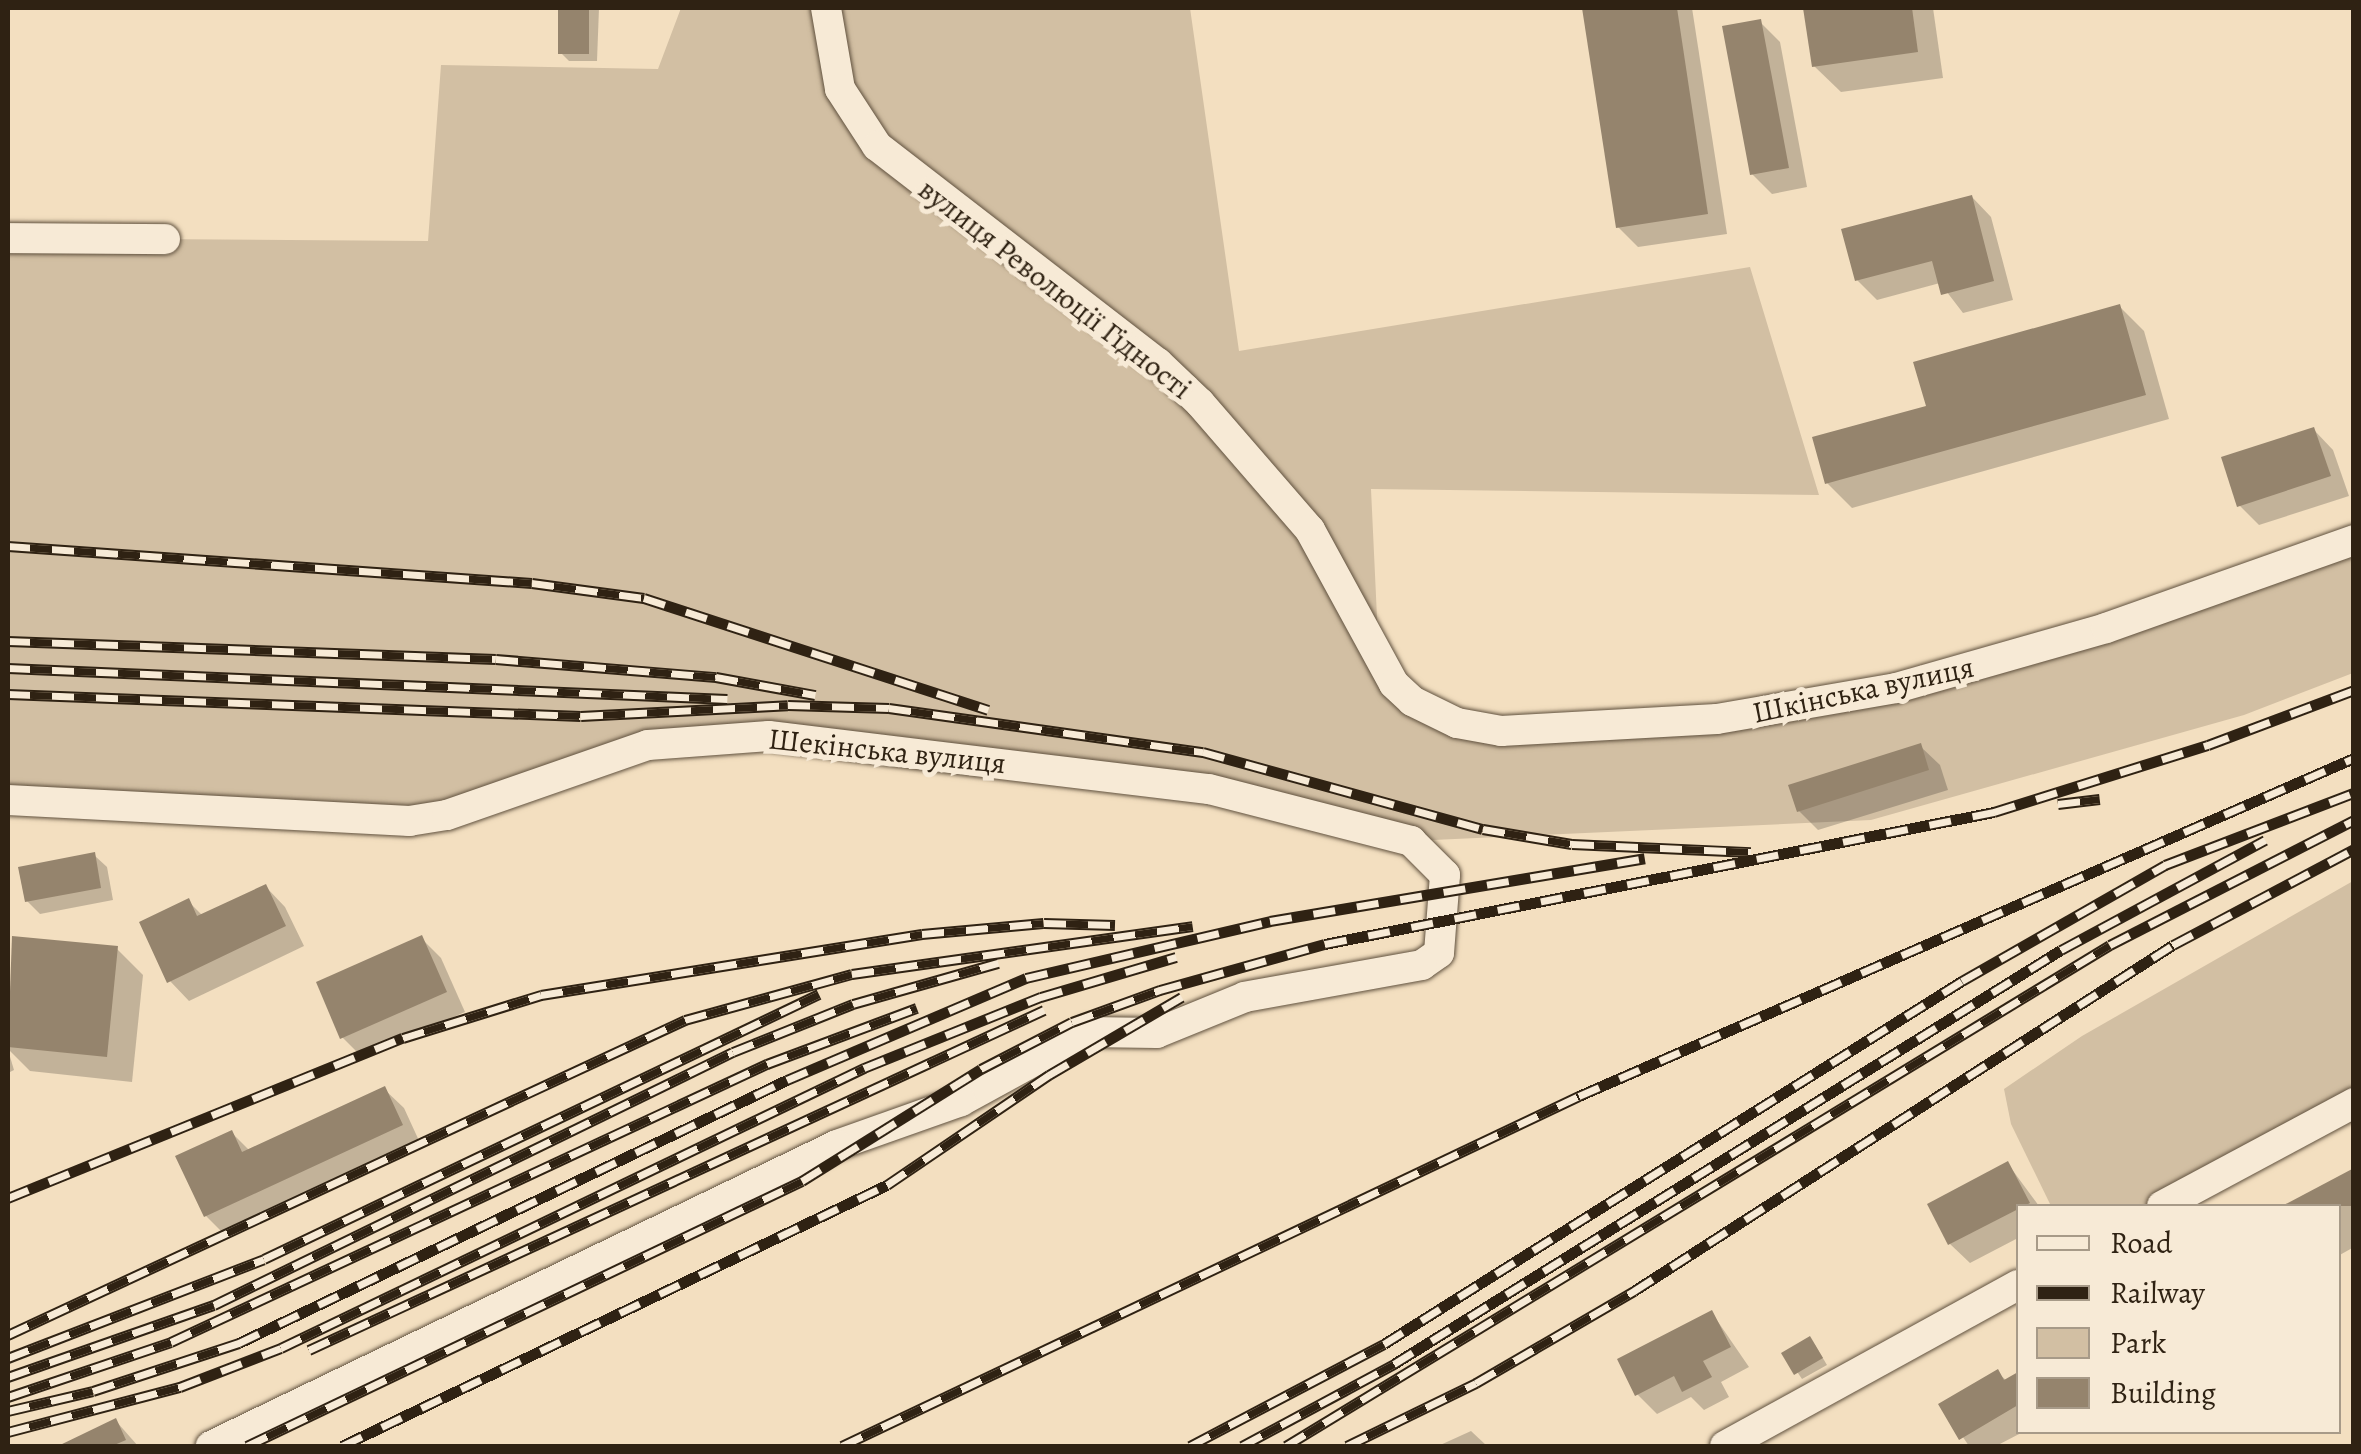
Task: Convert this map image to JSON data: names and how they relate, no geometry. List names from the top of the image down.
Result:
{
  "streets": {
    "street": ["вулиця Революції Гідності", "Шкінська вулиця", "Шекінська вулиця"]
  },
  "crossings": [
    ["вулиця Революції Гідності", "Шкінська вулиця"]
  ],
  "legend": [
    "Road",
    "Railway",
    "Park",
    "Building"
  ]
}
